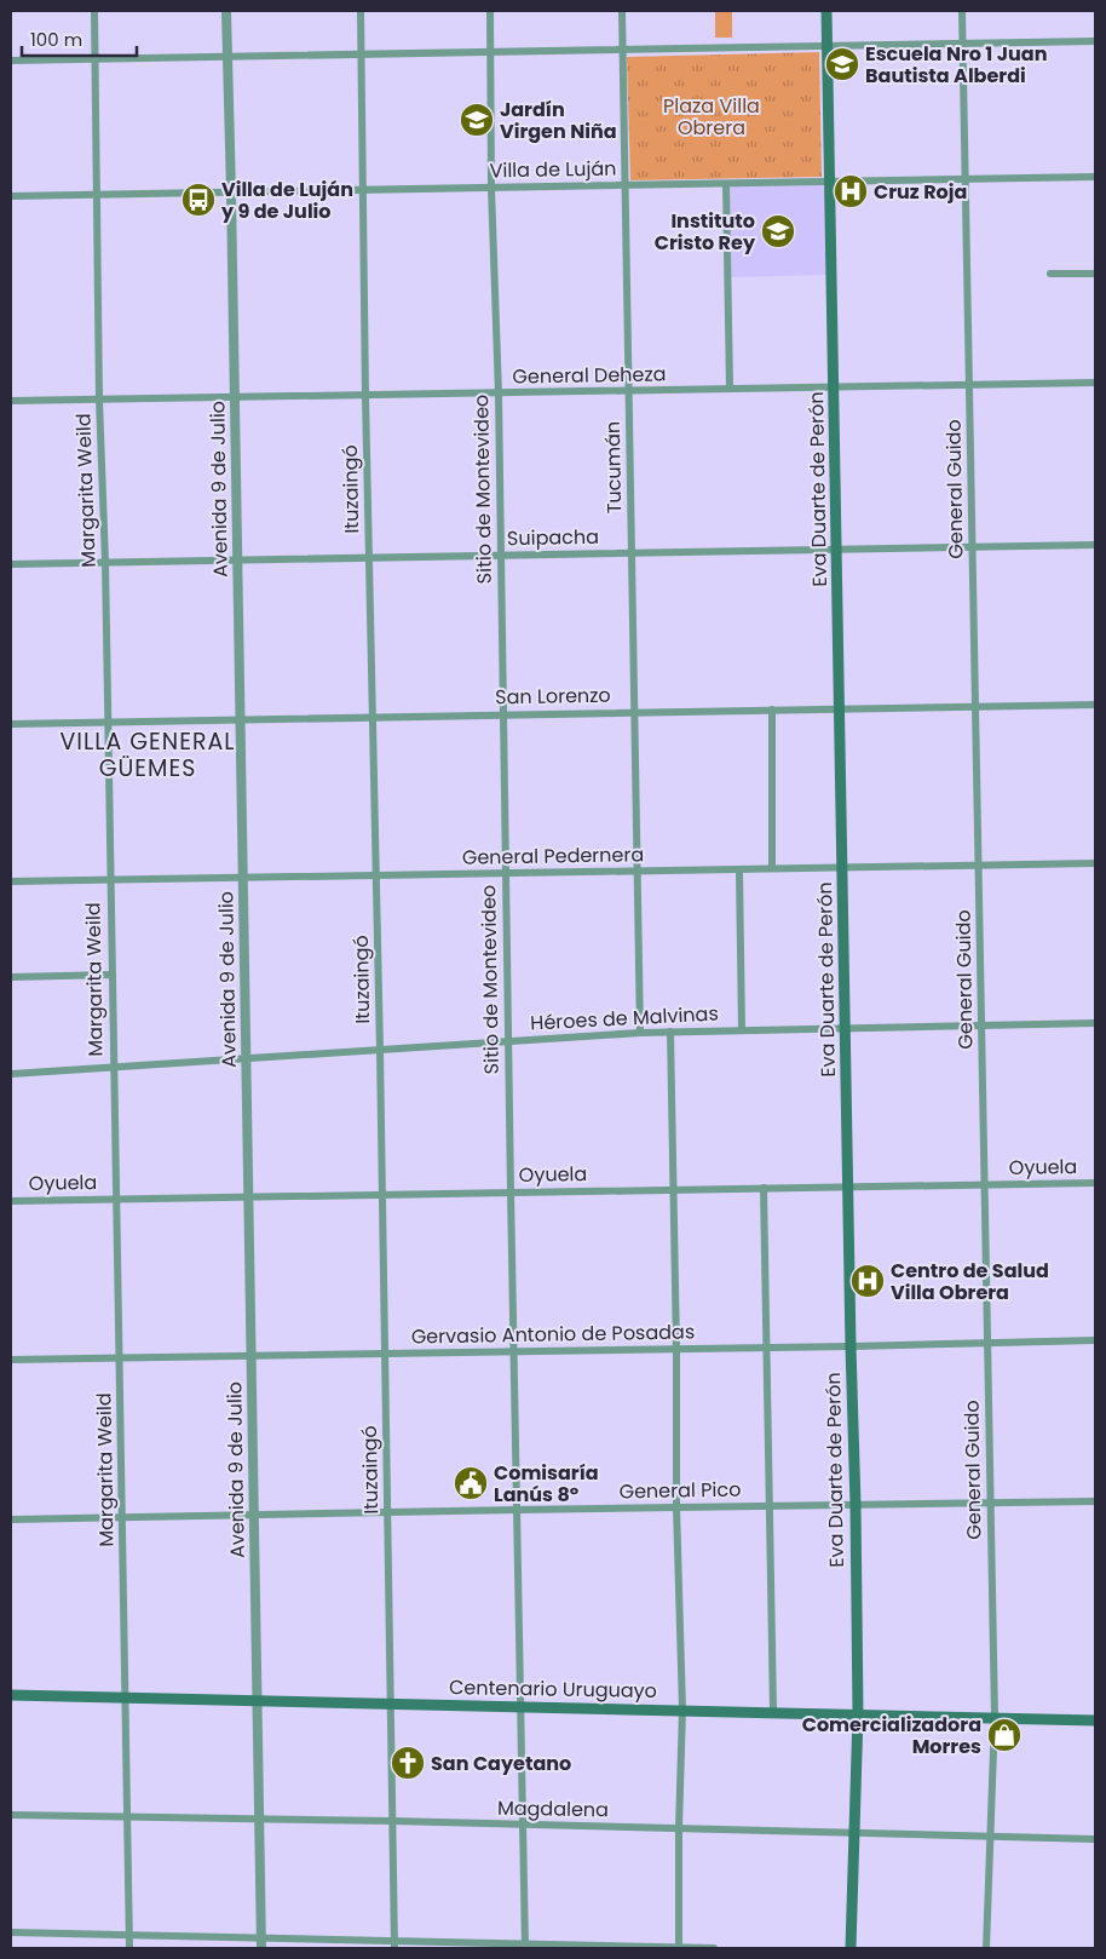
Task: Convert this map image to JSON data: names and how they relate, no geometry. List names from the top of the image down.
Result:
{
  "streets": {
    "main road": ["Eva Duarte de Perón", "Centenario Uruguayo"],
    "street": [
      "Villa de Luján",
      "General Deheza",
      "Tucumán",
      "Avenida 9 de Julio",
      "Ituzaingó",
      "Sitio de Montevideo",
      "General Guido",
      "Margarita Weild",
      "Suipacha",
      "San Lorenzo",
      "General Pedernera",
      "Héroes de Malvinas",
      "Oyuela",
      "Gervasio Antonio de Posadas",
      "General Pico",
      "Magdalena"
    ]
  },
  "crossings": [
    ["Villa de Luján", "Tucumán"],
    ["Villa de Luján", "Avenida 9 de Julio"],
    ["Villa de Luján", "Ituzaingó"],
    ["Villa de Luján", "Sitio de Montevideo"],
    ["Villa de Luján", "Eva Duarte de Perón"],
    ["Villa de Luján", "General Guido"],
    ["Villa de Luján", "Margarita Weild"],
    ["General Deheza", "Tucumán"],
    ["General Deheza", "Avenida 9 de Julio"],
    ["General Deheza", "Ituzaingó"],
    ["General Deheza", "Sitio de Montevideo"],
    ["General Deheza", "Eva Duarte de Perón"],
    ["General Deheza", "General Guido"],
    ["General Deheza", "Margarita Weild"],
    ["Tucumán", "Suipacha"],
    ["Tucumán", "San Lorenzo"],
    ["Tucumán", "General Pedernera"],
    ["Tucumán", "Héroes de Malvinas"],
    ["Avenida 9 de Julio", "Suipacha"],
    ["Avenida 9 de Julio", "San Lorenzo"],
    ["Avenida 9 de Julio", "General Pedernera"],
    ["Avenida 9 de Julio", "Héroes de Malvinas"],
    ["Avenida 9 de Julio", "Oyuela"],
    ["Avenida 9 de Julio", "Gervasio Antonio de Posadas"],
    ["Avenida 9 de Julio", "General Pico"],
    ["Avenida 9 de Julio", "Centenario Uruguayo"],
    ["Avenida 9 de Julio", "Magdalena"],
    ["Ituzaingó", "Suipacha"],
    ["Ituzaingó", "San Lorenzo"],
    ["Ituzaingó", "General Pedernera"],
    ["Ituzaingó", "Héroes de Malvinas"],
    ["Ituzaingó", "Oyuela"],
    ["Ituzaingó", "Gervasio Antonio de Posadas"],
    ["Ituzaingó", "General Pico"],
    ["Ituzaingó", "Centenario Uruguayo"],
    ["Ituzaingó", "Magdalena"],
    ["Sitio de Montevideo", "Suipacha"],
    ["Sitio de Montevideo", "San Lorenzo"],
    ["Sitio de Montevideo", "General Pedernera"],
    ["Sitio de Montevideo", "Héroes de Malvinas"],
    ["Sitio de Montevideo", "Oyuela"],
    ["Sitio de Montevideo", "Gervasio Antonio de Posadas"],
    ["Sitio de Montevideo", "General Pico"],
    ["Sitio de Montevideo", "Centenario Uruguayo"],
    ["Sitio de Montevideo", "Magdalena"],
    ["Eva Duarte de Perón", "Suipacha"],
    ["Eva Duarte de Perón", "San Lorenzo"],
    ["Eva Duarte de Perón", "General Pedernera"],
    ["Eva Duarte de Perón", "Héroes de Malvinas"],
    ["Eva Duarte de Perón", "Oyuela"],
    ["Eva Duarte de Perón", "Gervasio Antonio de Posadas"],
    ["Eva Duarte de Perón", "General Pico"],
    ["Eva Duarte de Perón", "Centenario Uruguayo"],
    ["Eva Duarte de Perón", "Magdalena"],
    ["General Guido", "Suipacha"],
    ["General Guido", "San Lorenzo"],
    ["General Guido", "General Pedernera"],
    ["General Guido", "Héroes de Malvinas"],
    ["General Guido", "Oyuela"],
    ["General Guido", "Gervasio Antonio de Posadas"],
    ["General Guido", "General Pico"],
    ["General Guido", "Centenario Uruguayo"],
    ["General Guido", "Magdalena"],
    ["Margarita Weild", "Suipacha"],
    ["Margarita Weild", "San Lorenzo"],
    ["Margarita Weild", "General Pedernera"],
    ["Margarita Weild", "Héroes de Malvinas"],
    ["Margarita Weild", "Oyuela"],
    ["Margarita Weild", "Gervasio Antonio de Posadas"],
    ["Margarita Weild", "General Pico"],
    ["Margarita Weild", "Centenario Uruguayo"],
    ["Margarita Weild", "Magdalena"]
  ],
  "districts": ["VILLA GENERAL GÜEMES"],
  "parks": ["Plaza Villa Obrera"],
  "places": {
    "school or university": ["Escuela Nro 1 Juan Bautista Alberdi", "Jardín Virgen Niña", "Instituto Cristo Rey"],
    "hospital": ["Cruz Roja", "Centro de Salud Villa Obrera"],
    "bus stop": ["Villa de Luján y 9 de Julio"],
    "public building": ["Comisaría Lanús 8°"],
    "shop": ["Comercializadora Morres"],
    "church": ["San Cayetano"]
  },
  "scale_bar": "100 m"
}
